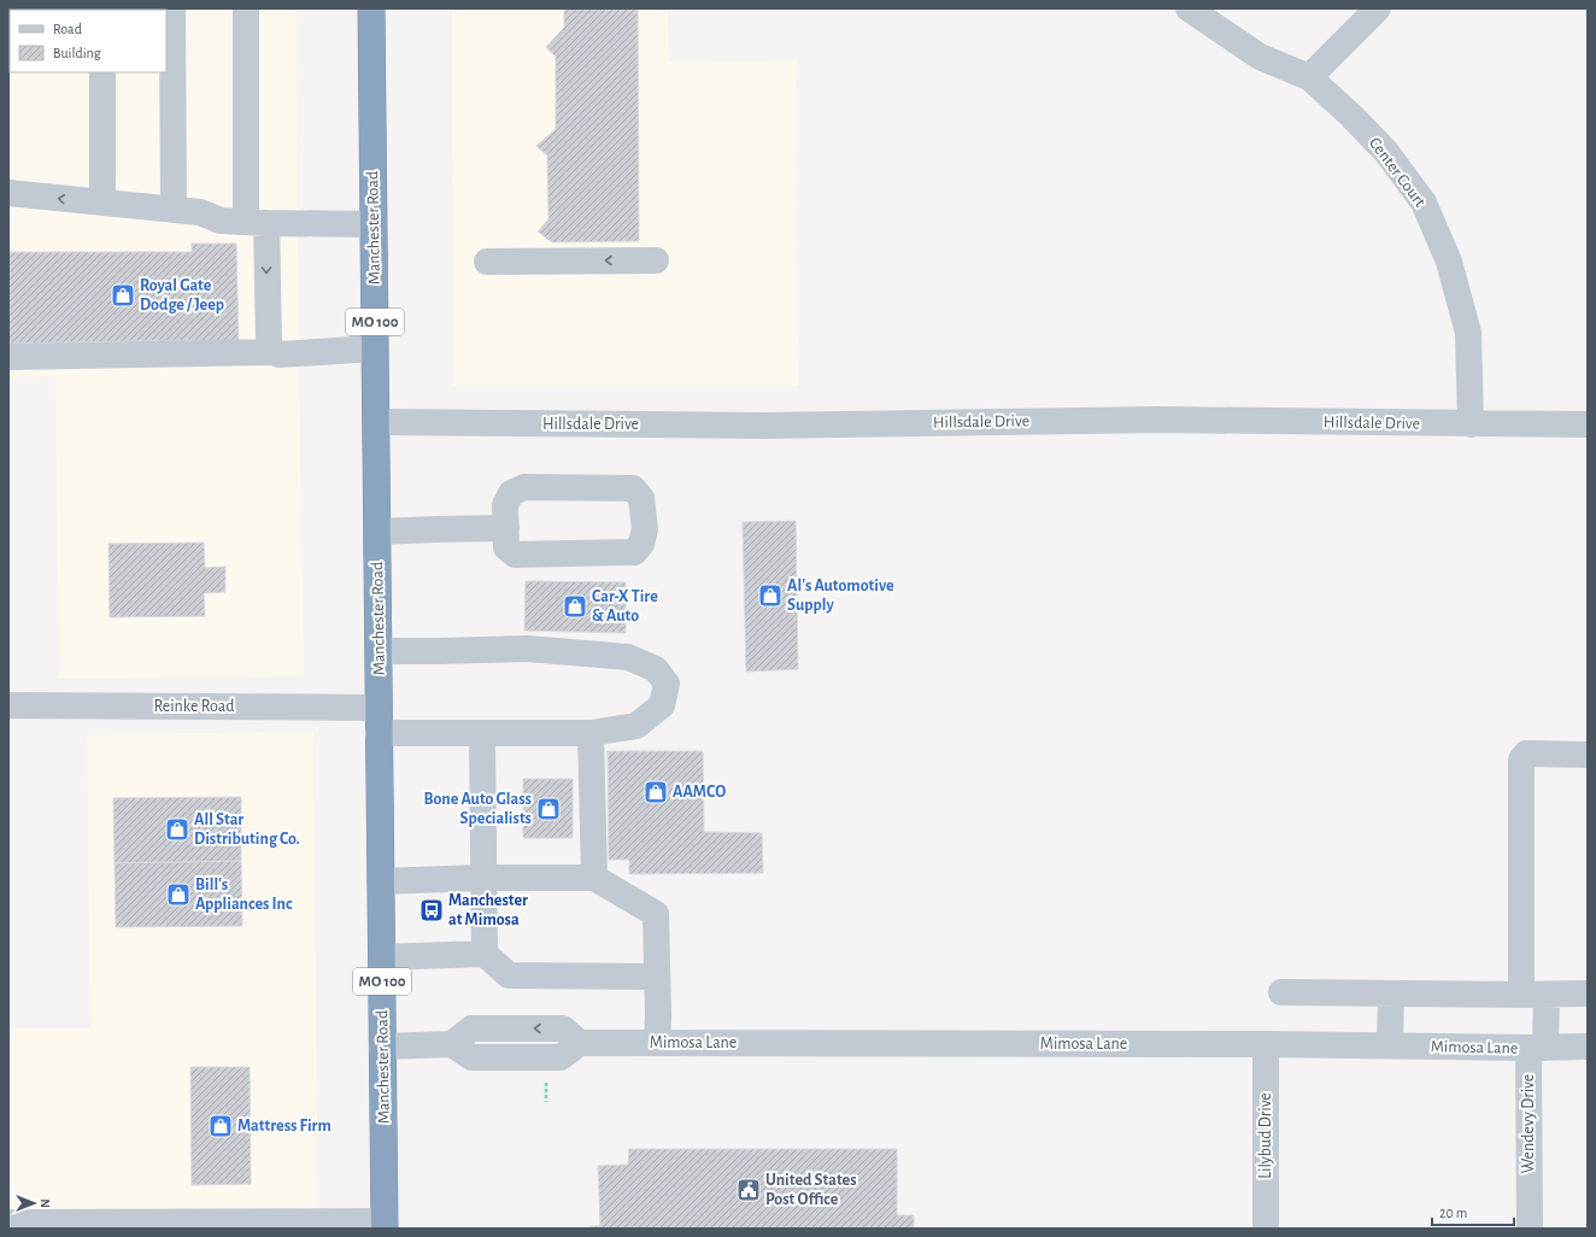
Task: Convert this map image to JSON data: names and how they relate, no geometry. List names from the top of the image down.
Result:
{
  "streets": {
    "highway": ["Manchester Road", "MO 100"],
    "street": [
      "Center Court",
      "Hillsdale Drive",
      "Reinke Road",
      "Mimosa Lane",
      "Wendevy Drive",
      "Lilybud Drive"
    ]
  },
  "crossings": [
    ["Center Court", "Hillsdale Drive"],
    ["Manchester Road", "Hillsdale Drive"],
    ["Manchester Road", "Reinke Road"],
    ["Manchester Road", "Mimosa Lane"],
    ["Mimosa Lane", "Wendevy Drive"],
    ["Mimosa Lane", "Lilybud Drive"]
  ],
  "places": {
    "shop": [
      "Royal Gate Dodge / Jeep",
      "Al's Automotive Supply",
      "Car-X Tire & Auto",
      "AAMCO",
      "Bone Auto Glass Specialists",
      "All Star Distributing Co.",
      "Bill's Appliances Inc",
      "Mattress Firm"
    ],
    "bus stop": ["Manchester at Mimosa"],
    "public building": ["United States Post Office"]
  },
  "legend": ["Road", "Building"],
  "scale_bar": "20 m",
  "north": "right"
}
